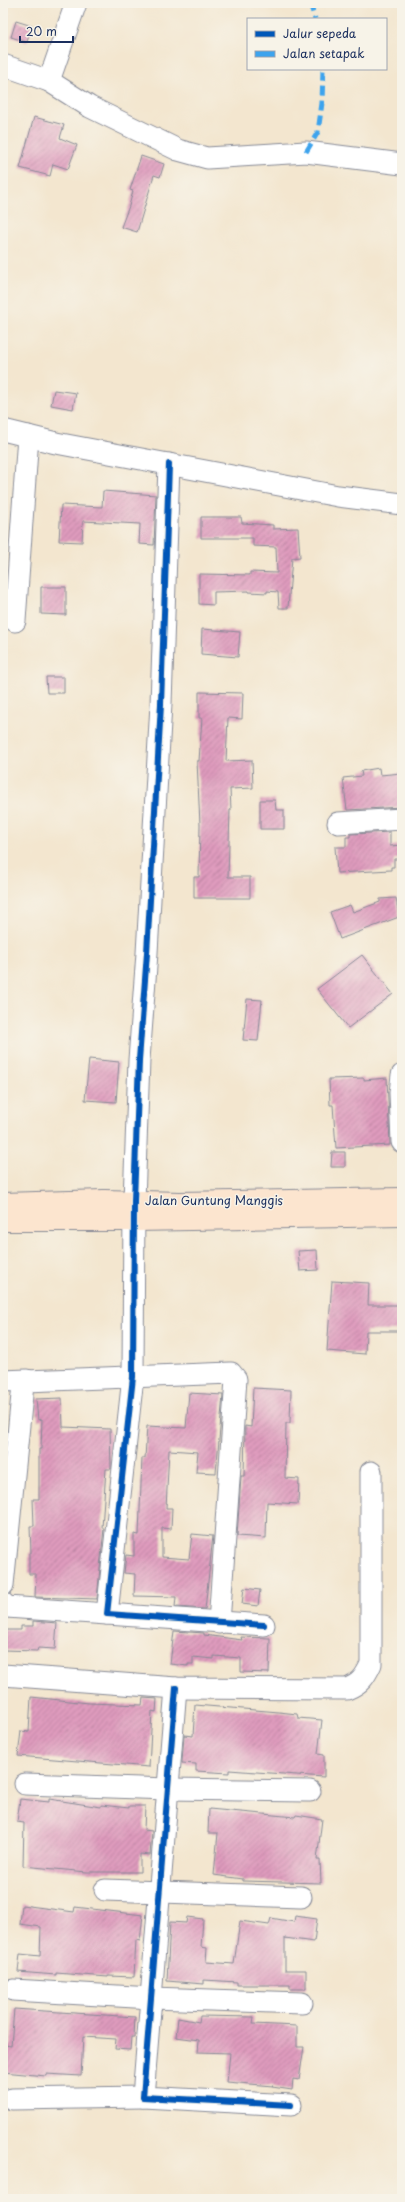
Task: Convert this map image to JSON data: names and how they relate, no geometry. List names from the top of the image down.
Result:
{
  "streets": {
    "street": ["Jalan Guntung Manggis"]
  },
  "legend": ["Jalur sepeda", "Jalan setapak"],
  "scale_bar": "20 m"
}
